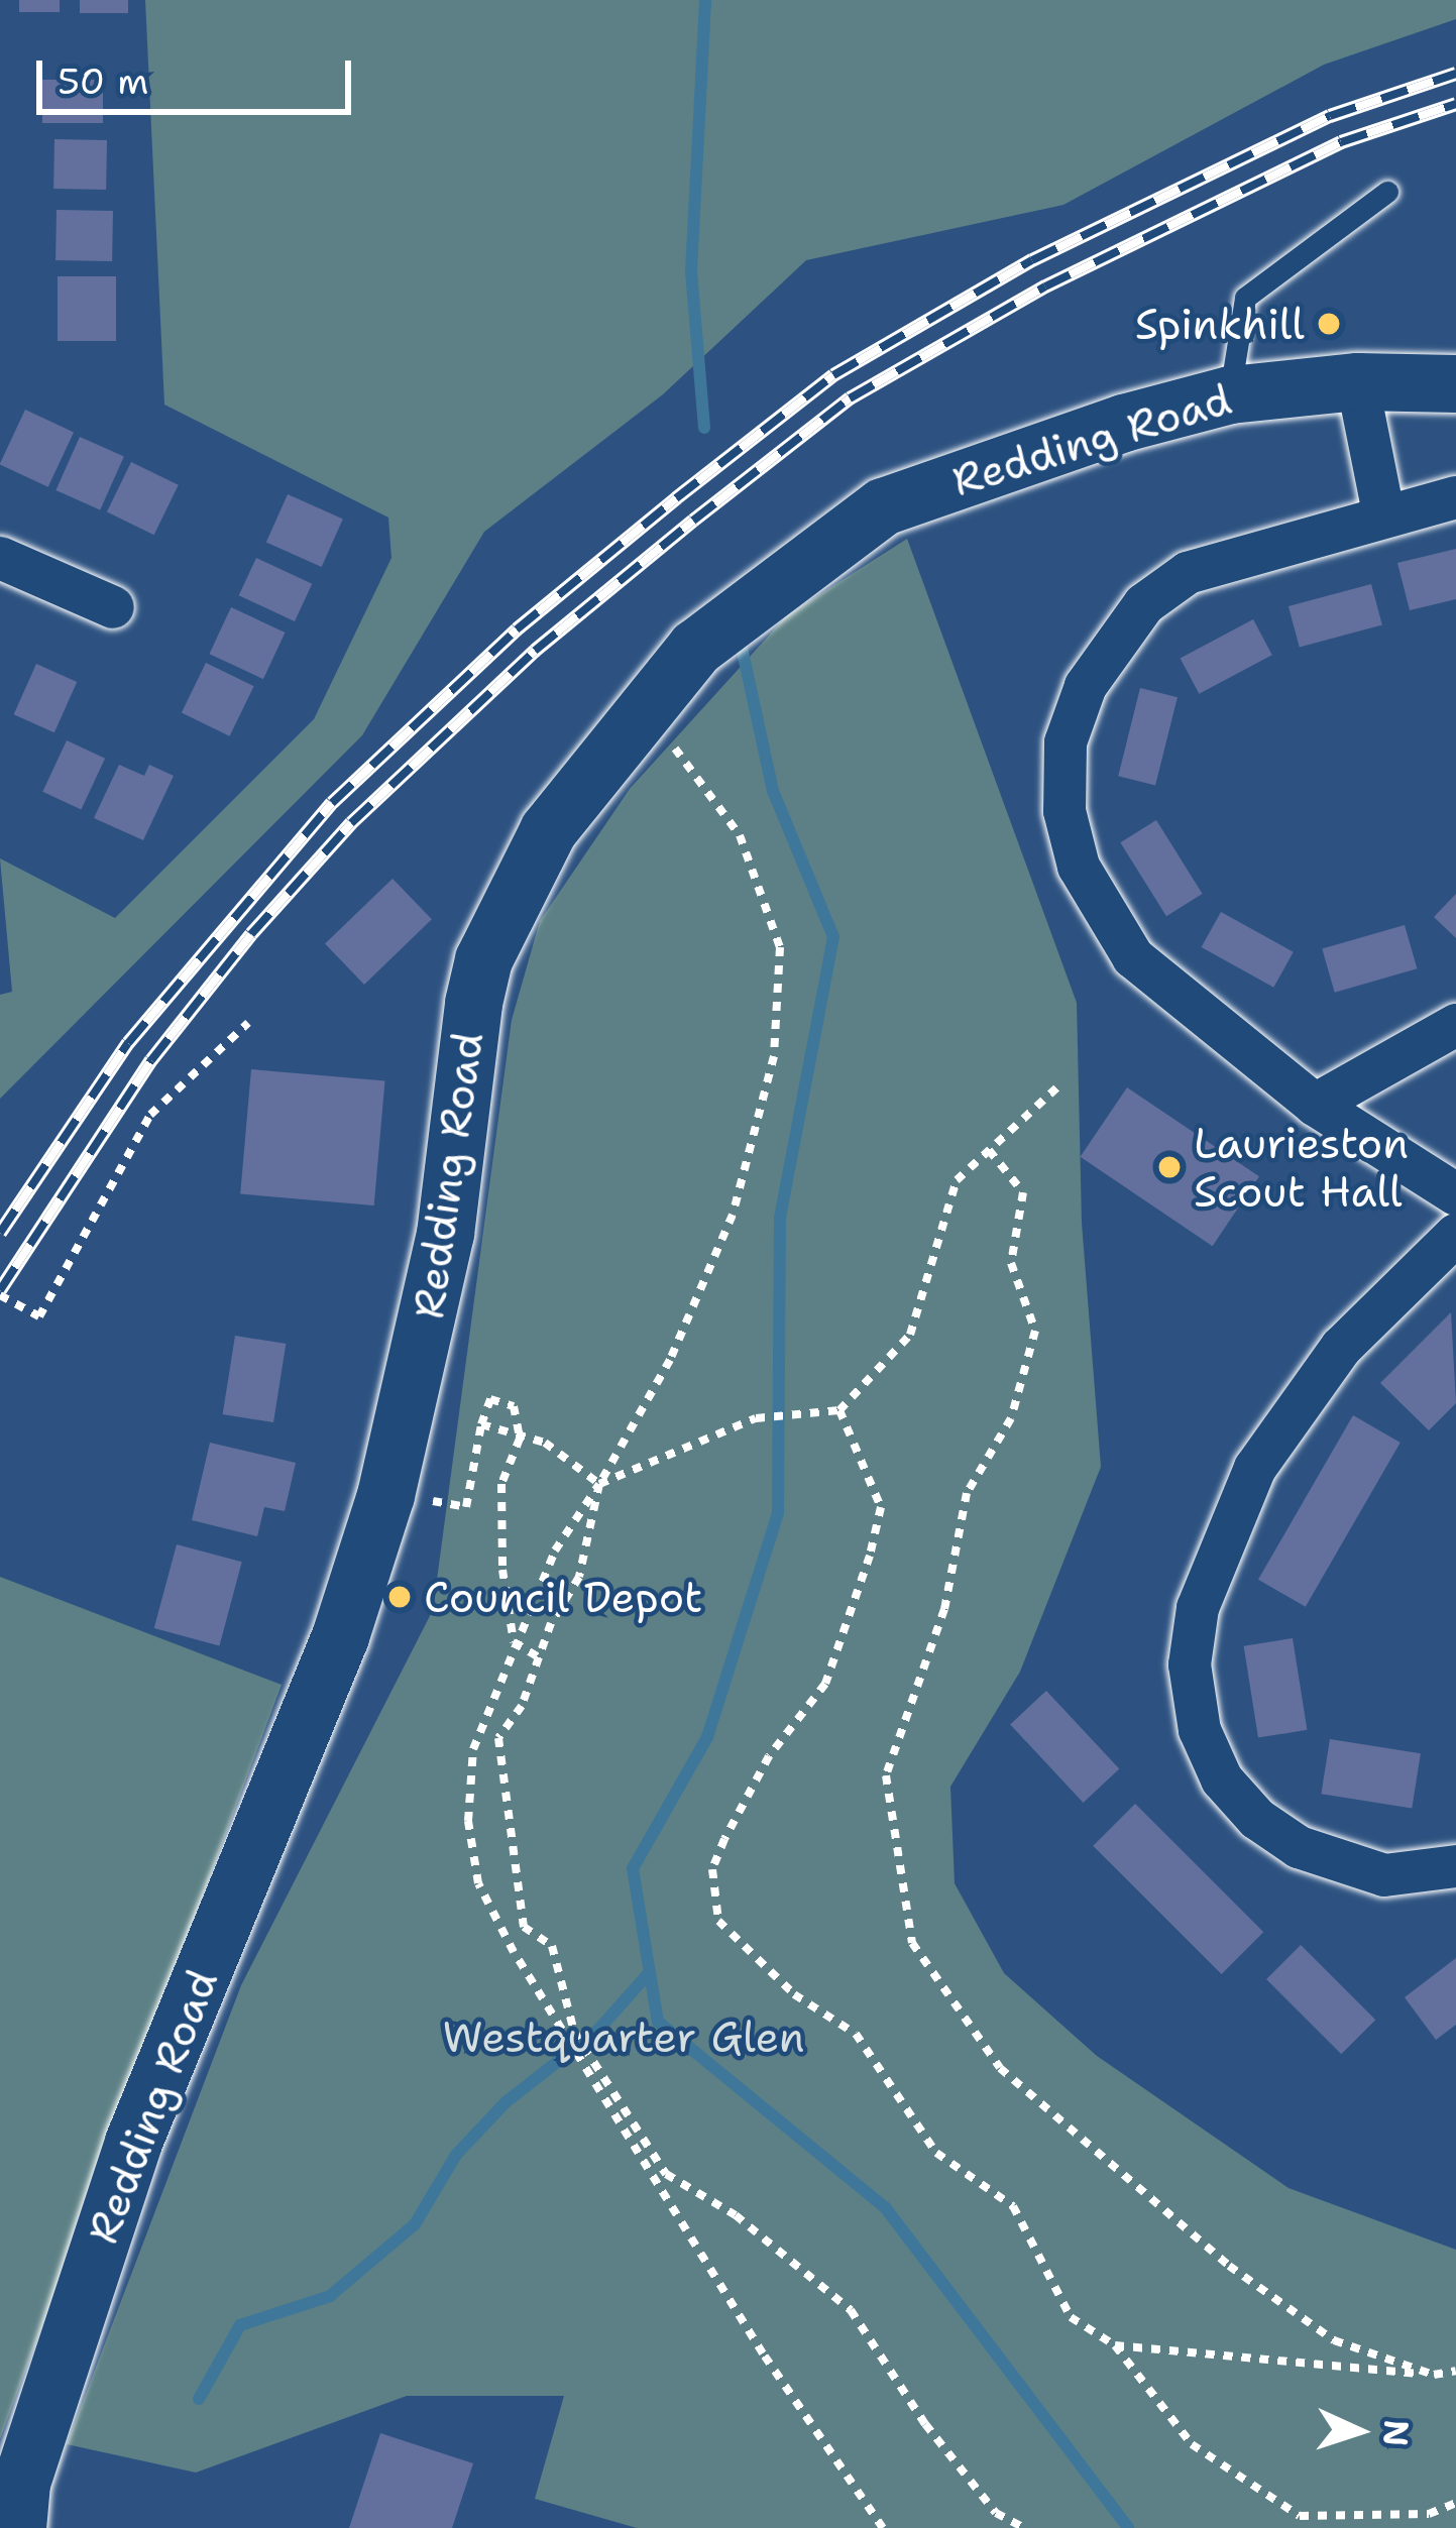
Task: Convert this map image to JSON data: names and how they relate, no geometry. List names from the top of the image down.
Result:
{
  "streets": {
    "main road": ["Redding Road"]
  },
  "parks": ["Westquarter Glen"],
  "places": ["Spinkhill", "Laurieston Scout Hall", "Council Depot"],
  "scale_bar": "50 m",
  "north": "right"
}
